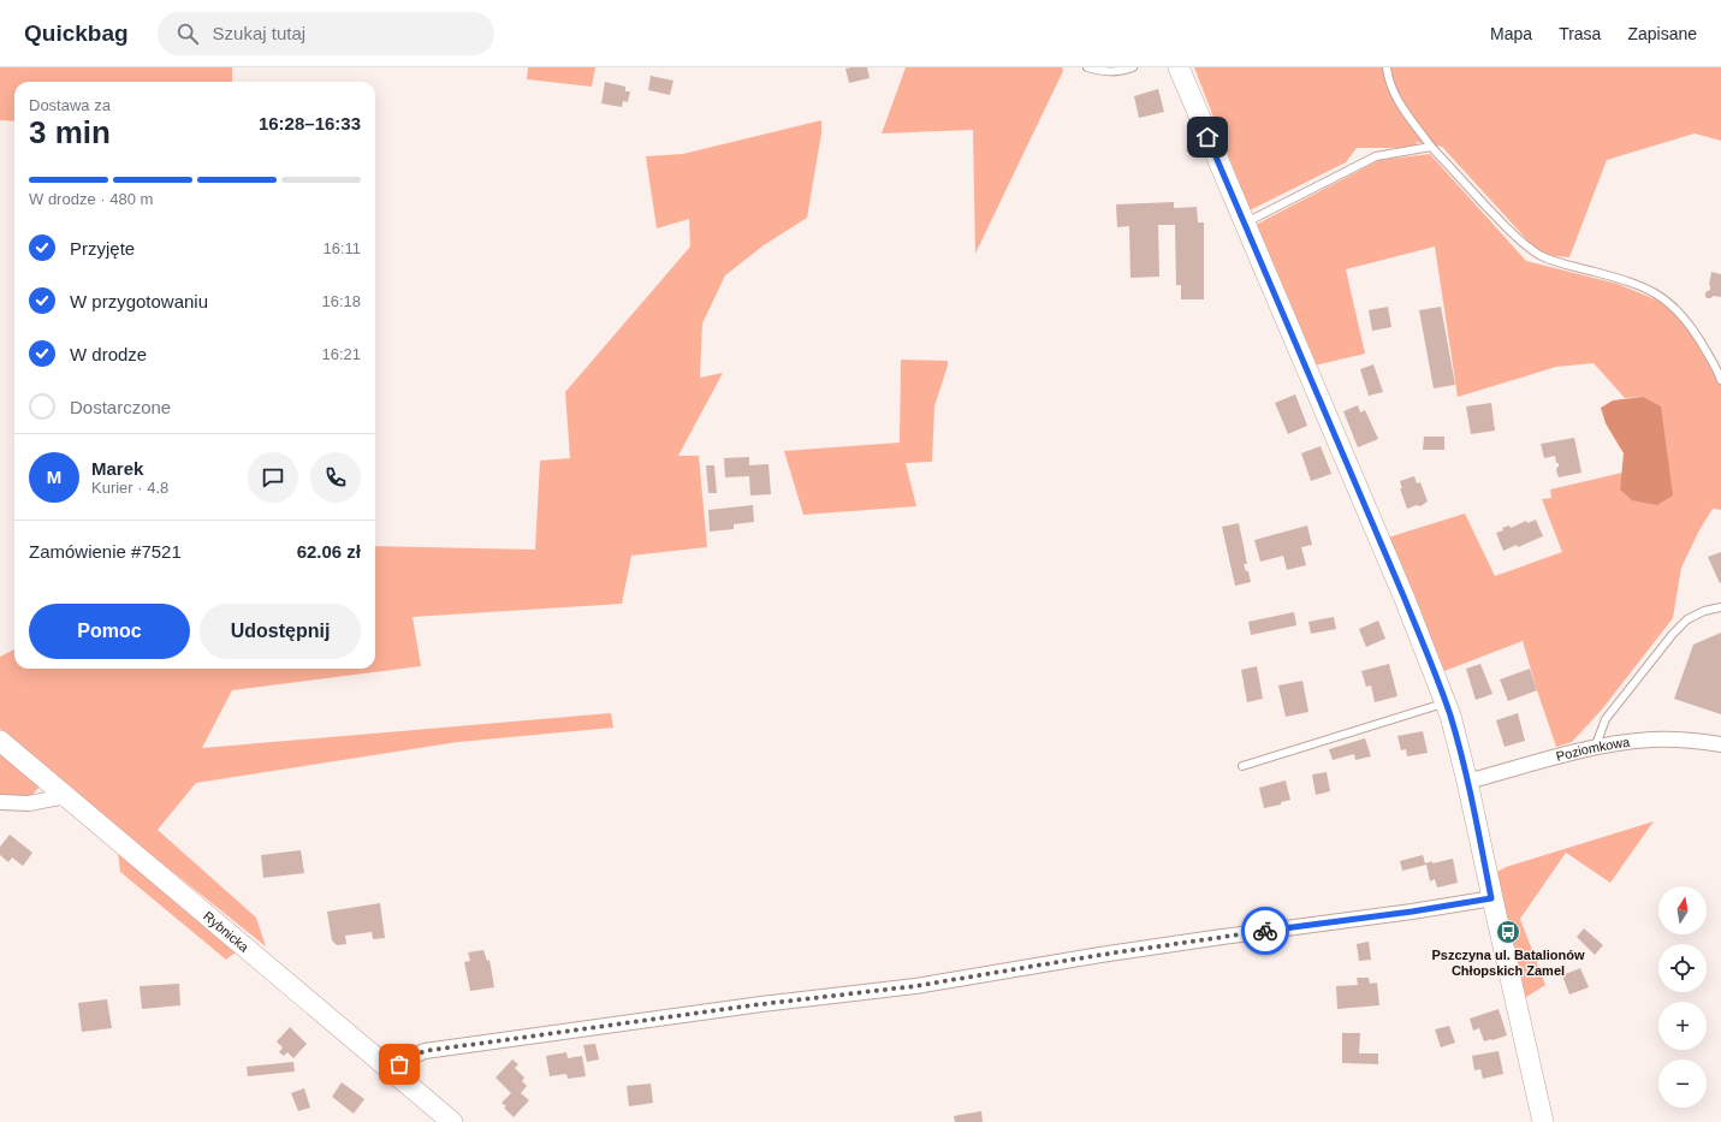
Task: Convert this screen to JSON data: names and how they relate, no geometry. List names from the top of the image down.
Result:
{
  "streets": {
    "street": ["Poziomkowa", "Rybnicka"]
  },
  "places": {
    "bus stop": ["Pszczyna ul. Batalionów Chłopskich Zamel"]
  },
  "north": "top",
  "page": {
    "header": "Quickbag",
    "search": "Szukaj tutaj",
    "nav": ["Mapa", "Trasa", "Zapisane"],
    "heading": ["3 min", "Dostawa za", "16:28–16:33"],
    "panel": [
      "Marek",
      "Kurier · 4.8",
      "Zamówienie #7521",
      "62.06 zł"
    ],
    "bar": "W drodze · 480 m",
    "list": [
      ["Przyjęte", "16:11"],
      ["W przygotowaniu", "16:18"],
      ["W drodze", "16:21"],
      "Dostarczone"
    ],
    "round": "M",
    "buttons": ["Pomoc", "Udostępnij"],
    "map_buttons": ["+", "−"]
  }
}
